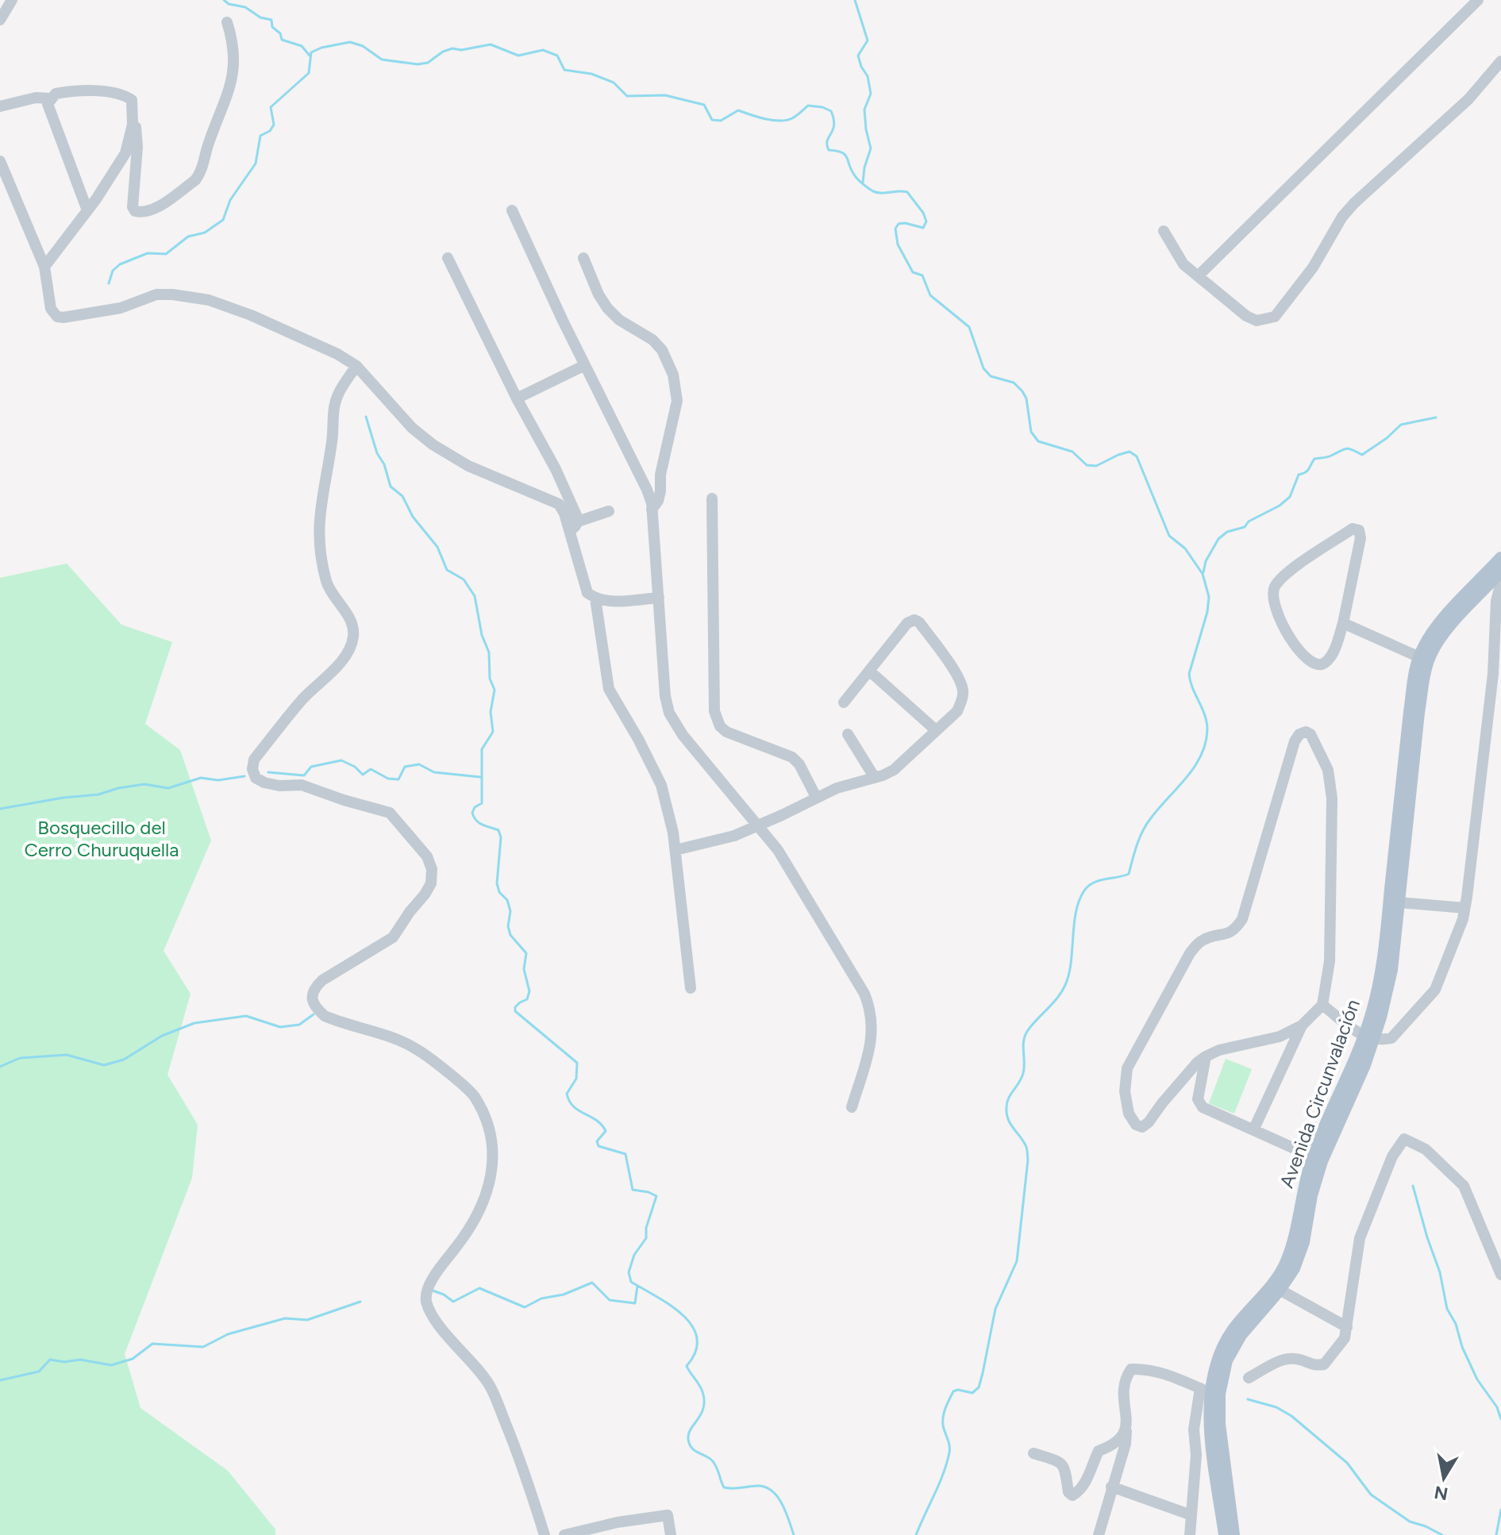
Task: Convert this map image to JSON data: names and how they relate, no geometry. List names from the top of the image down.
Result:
{
  "streets": {
    "main road": ["Avenida Circunvalación"]
  },
  "parks": ["Bosquecillo del Cerro Churuquella"],
  "north": "bottom"
}
